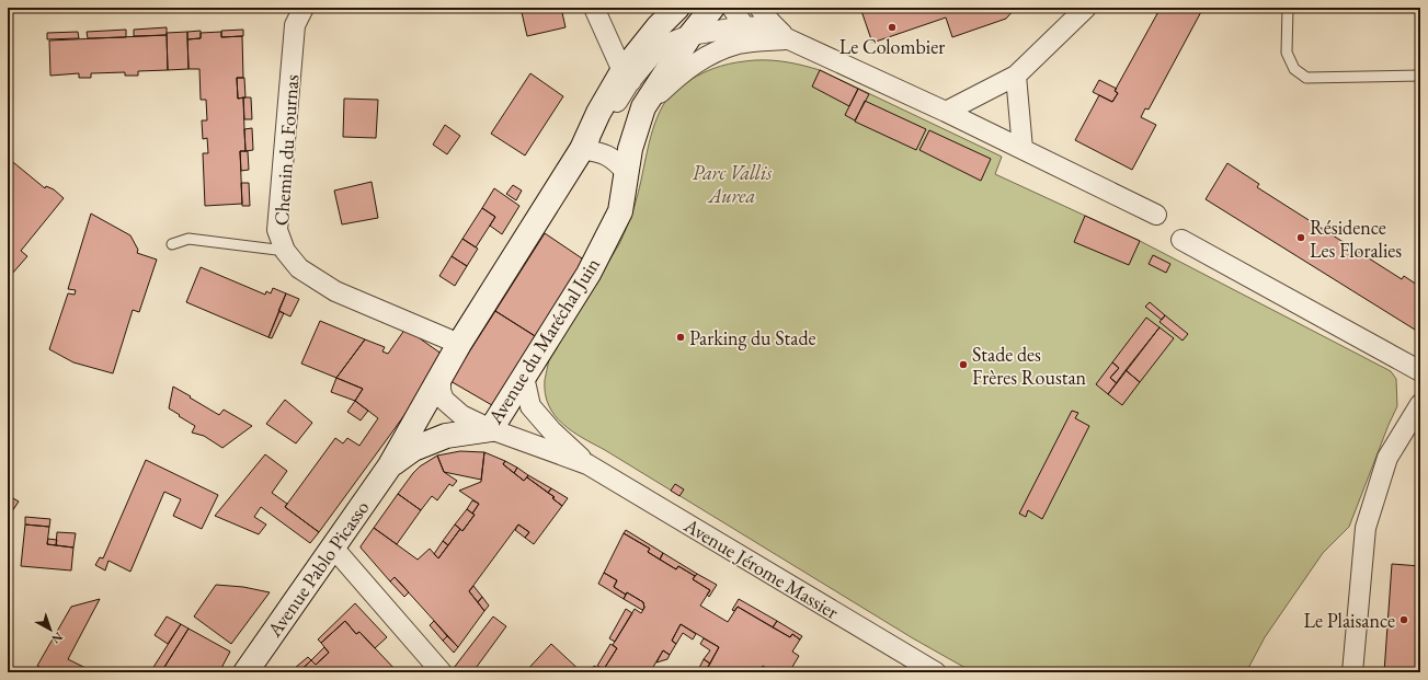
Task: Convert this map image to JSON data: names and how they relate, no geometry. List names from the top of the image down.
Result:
{
  "streets": {
    "main road": ["Avenue du Maréchal Juin", "Avenue Pablo Picasso"],
    "street": ["Chemin du Fournas", "Avenue Jérome Massier"]
  },
  "crossings": [
    ["Chemin du Fournas", "Avenue du Maréchal Juin"],
    ["Avenue du Maréchal Juin", "Avenue Pablo Picasso"],
    ["Avenue du Maréchal Juin", "Avenue Jérome Massier"]
  ],
  "parks": ["Parc Vallis Aurea"],
  "places": [
    "Le Colombier",
    "Résidence Les Floralies",
    "Parking du Stade",
    "Stade des Frères Roustan",
    "Le Plaisance"
  ],
  "north": "bottom right"
}
